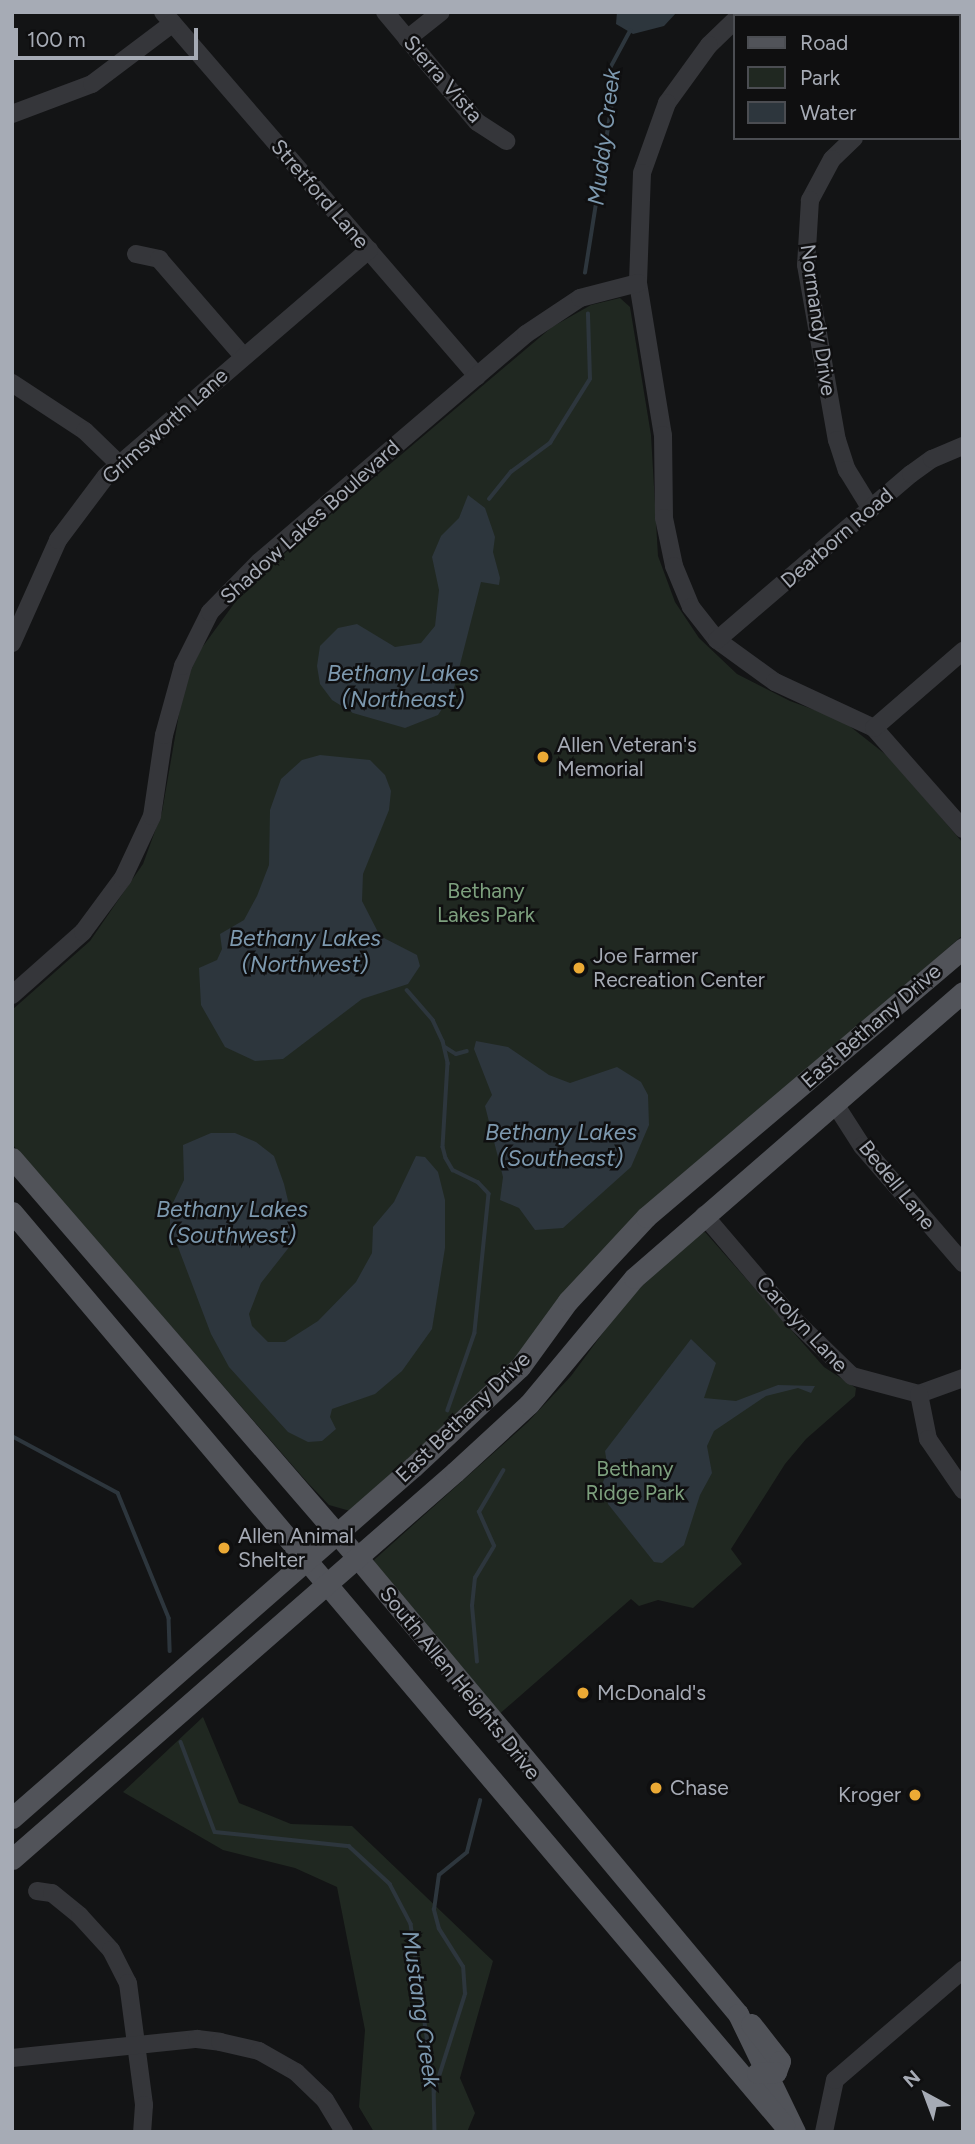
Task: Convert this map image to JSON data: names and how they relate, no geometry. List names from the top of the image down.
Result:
{
  "streets": {
    "main road": ["East Bethany Drive", "South Allen Heights Drive"],
    "street": [
      "Sierra Vista",
      "Stretford Lane",
      "Normandy Drive",
      "Grimsworth Lane",
      "Shadow Lakes Boulevard",
      "Dearborn Road",
      "Bedell Lane",
      "Carolyn Lane"
    ]
  },
  "crossings": [
    ["Stretford Lane", "Grimsworth Lane"],
    ["Stretford Lane", "Shadow Lakes Boulevard"],
    ["Normandy Drive", "Dearborn Road"],
    ["East Bethany Drive", "Bedell Lane"],
    ["East Bethany Drive", "Carolyn Lane"],
    ["East Bethany Drive", "South Allen Heights Drive"]
  ],
  "water": [
    "Muddy Creek",
    "Bethany Lakes (Northeast)",
    "Bethany Lakes (Northwest)",
    "Bethany Lakes (Southeast)",
    "Bethany Lakes (Southwest)",
    "Mustang Creek"
  ],
  "parks": ["Bethany Lakes Park", "Bethany Ridge Park"],
  "places": [
    "Allen Veteran's Memorial",
    "Joe Farmer Recreation Center",
    "Allen Animal Shelter",
    "McDonald's",
    "Chase",
    "Kroger"
  ],
  "legend": ["Road", "Park", "Water"],
  "scale_bar": "100 m",
  "north": "top left"
}
